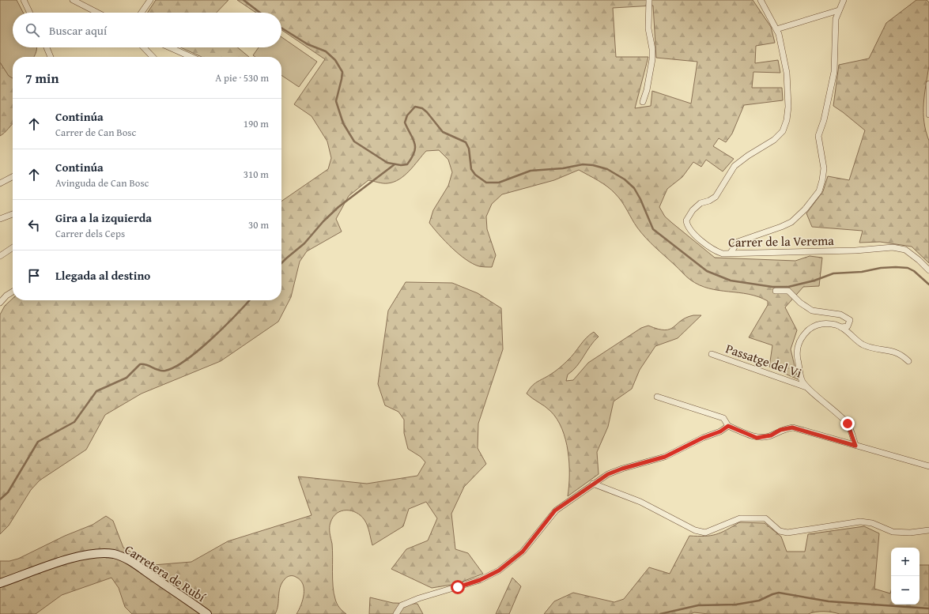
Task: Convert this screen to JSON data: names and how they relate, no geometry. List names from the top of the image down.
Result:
{
  "streets": {
    "street": ["Carrer de la Verema", "Passatge del Vi", "Carretera de Rubí"]
  },
  "page": {
    "search": "Buscar aquí",
    "heading": ["7 min", "A pie · 530 m"],
    "list": [
      ["Continúa", "Carrer de Can Bosc", "190 m"],
      ["Continúa", "Avinguda de Can Bosc", "310 m"],
      ["Gira a la izquierda", "Carrer dels Ceps", "30 m"],
      "Llegada al destino"
    ],
    "map_buttons": ["+", "−"]
  }
}
